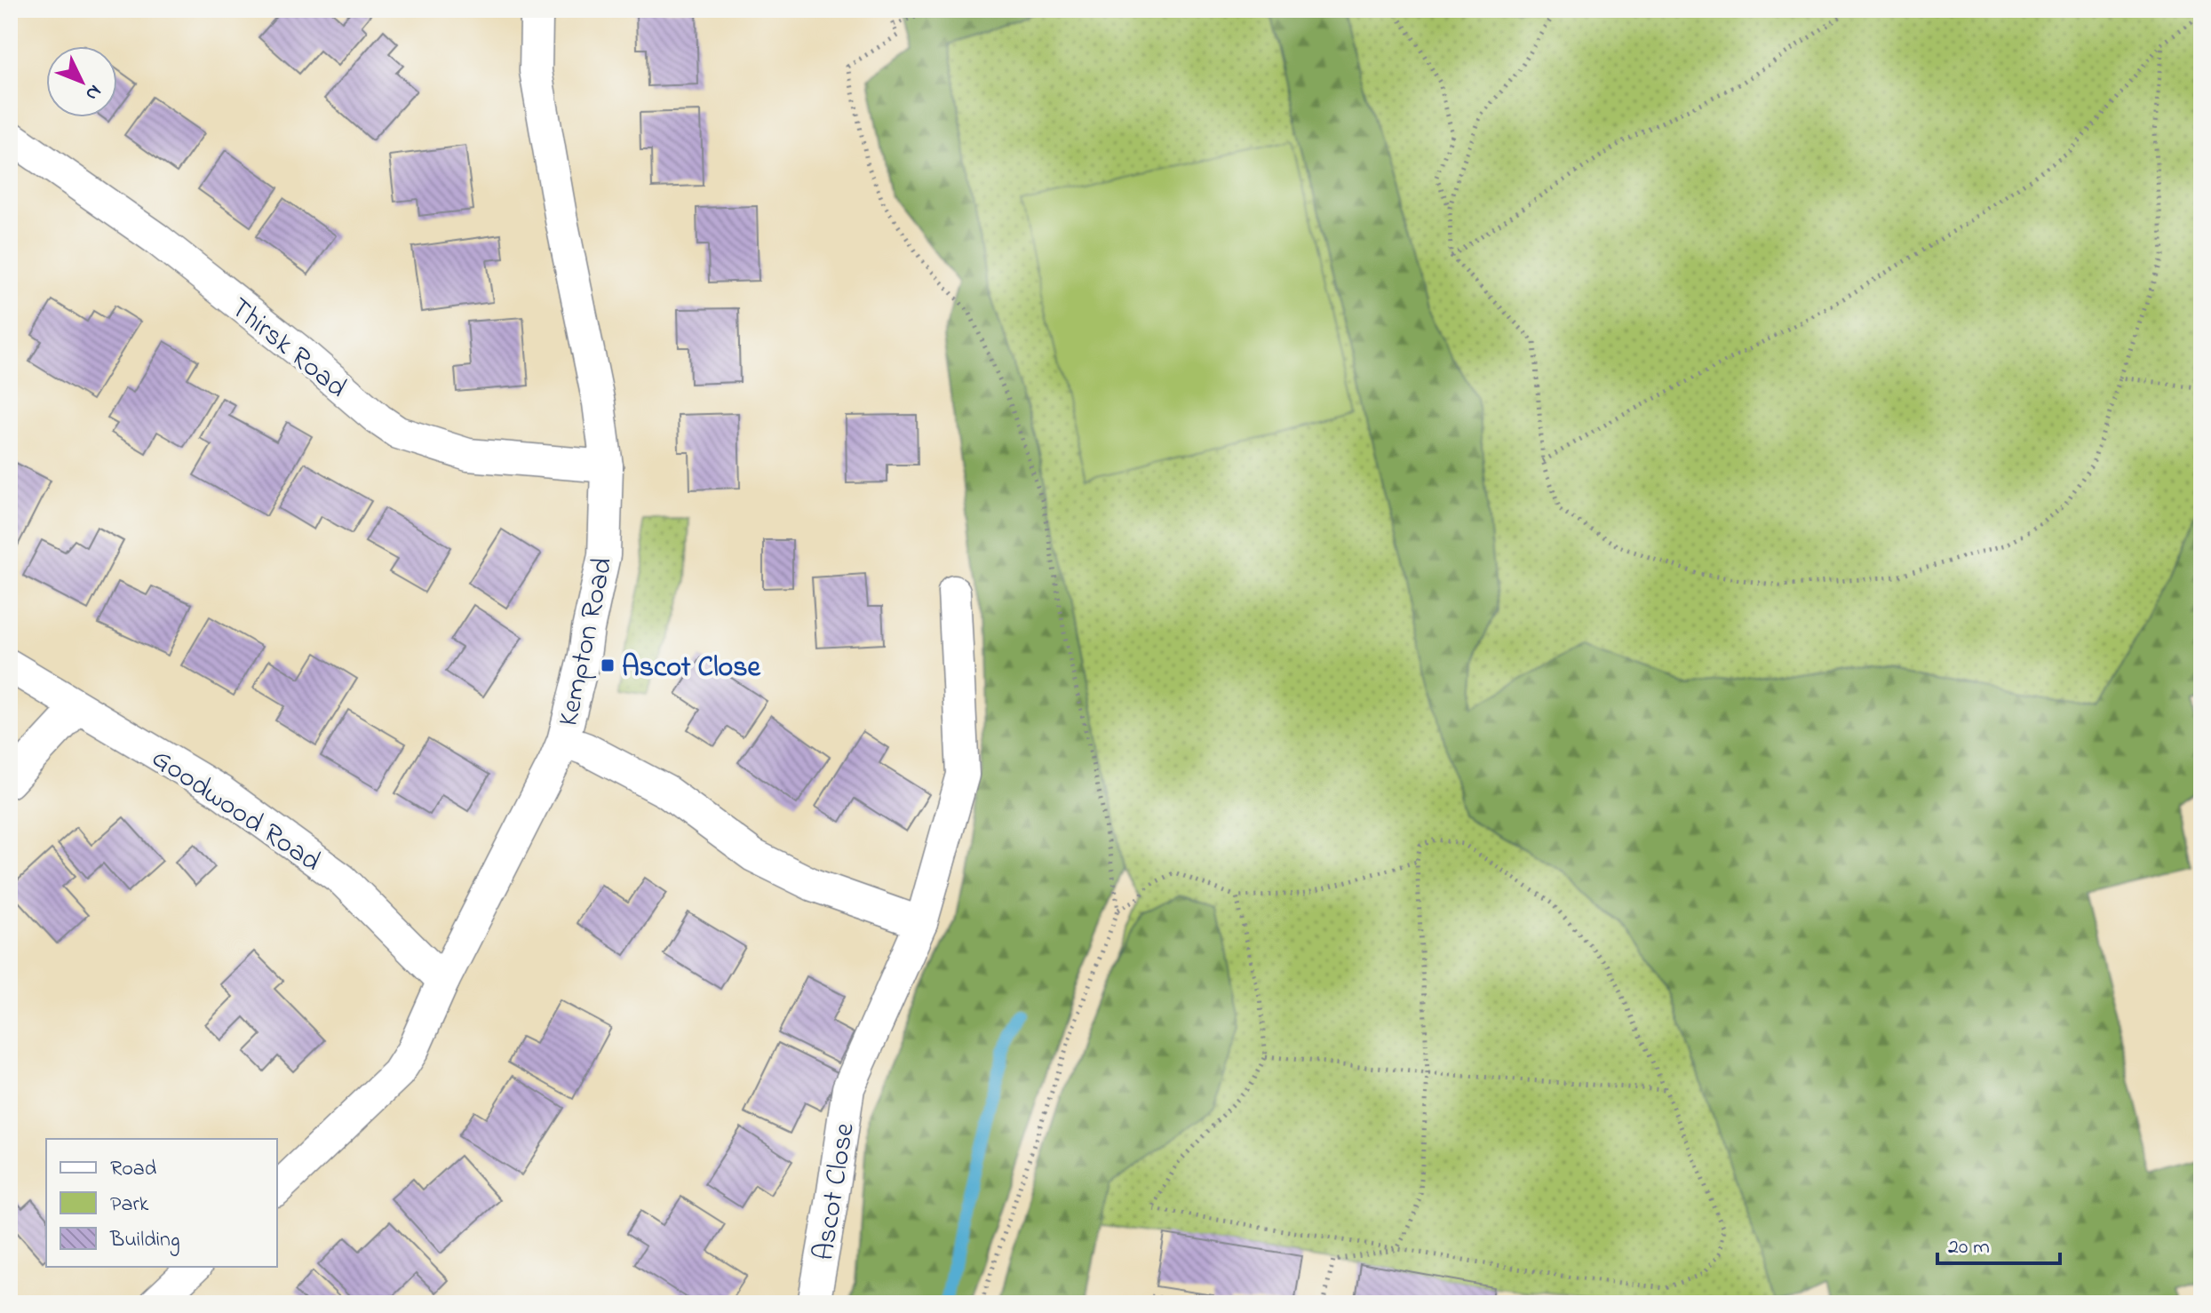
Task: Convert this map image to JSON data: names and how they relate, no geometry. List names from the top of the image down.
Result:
{
  "streets": {
    "street": [
      "Thirsk Road",
      "Kempton Road",
      "Goodwood Road",
      "Ascot Close"
    ]
  },
  "crossings": [
    ["Thirsk Road", "Kempton Road"],
    ["Kempton Road", "Goodwood Road"]
  ],
  "places": {
    "transit": ["Ascot Close"]
  },
  "legend": ["Road", "Park", "Building"],
  "scale_bar": "20 m",
  "north": "bottom right"
}
